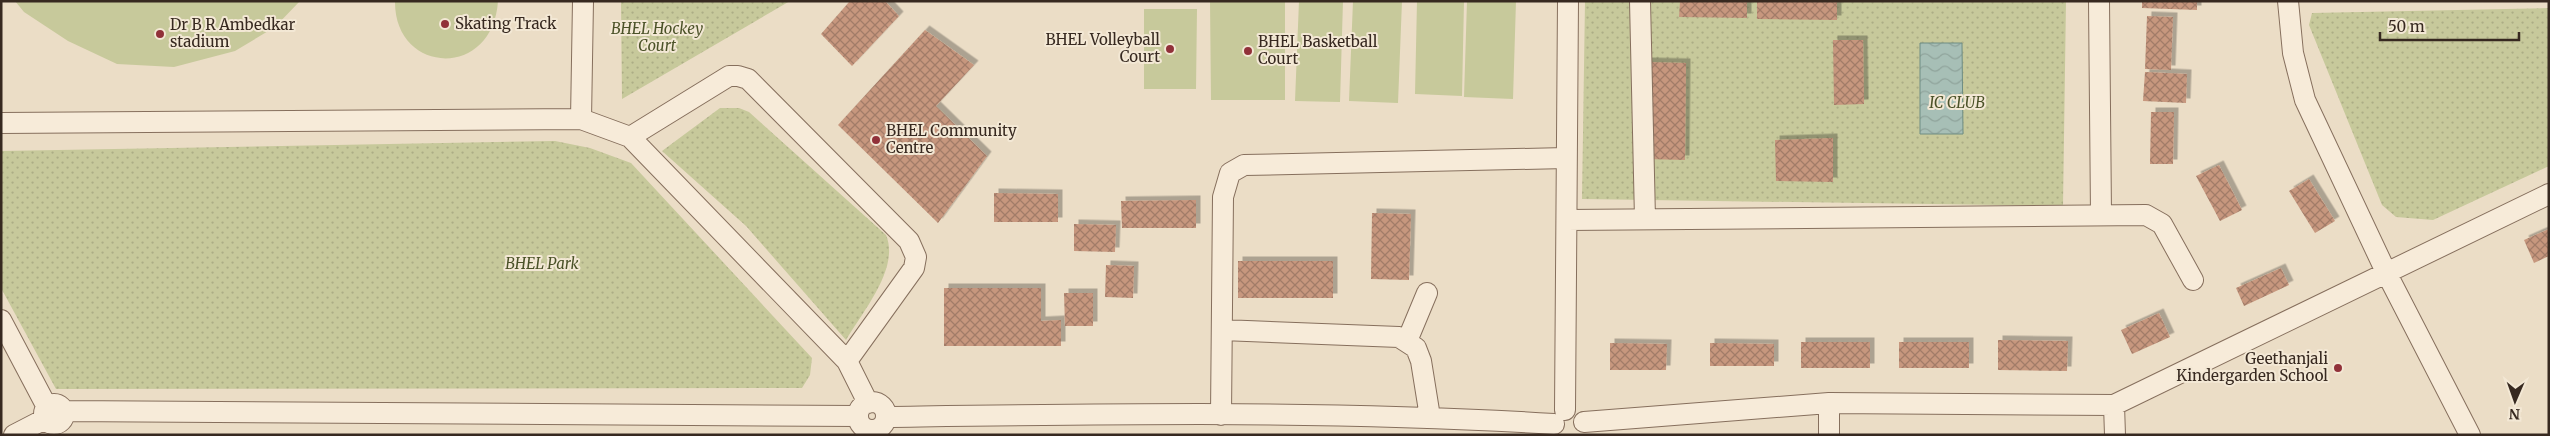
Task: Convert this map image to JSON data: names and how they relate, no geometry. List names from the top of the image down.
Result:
{
  "parks": ["BHEL Hockey Court", "IC CLUB", "BHEL Park"],
  "places": [
    "Skating Track",
    "Dr B R Ambedkar stadium",
    "BHEL Volleyball Court",
    "BHEL Basketball Court",
    "BHEL Community Centre",
    "Geethanjali Kindergarden School"
  ],
  "scale_bar": "50 m",
  "north": "bottom"
}
